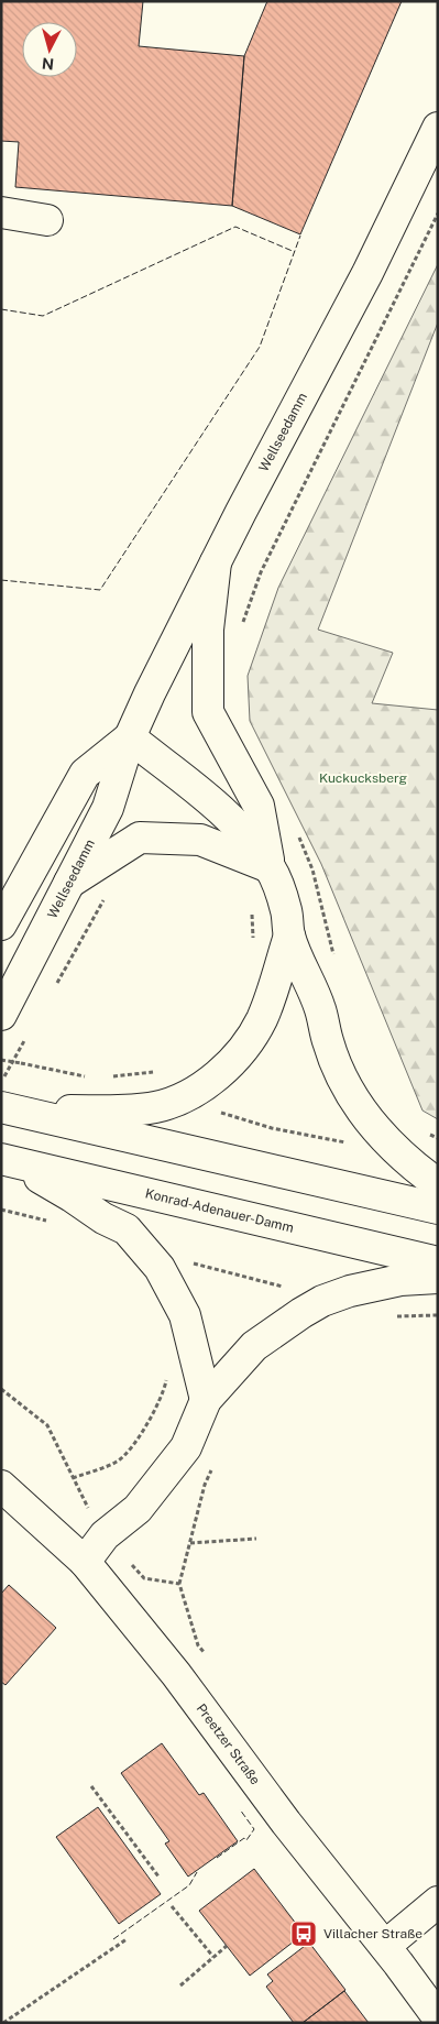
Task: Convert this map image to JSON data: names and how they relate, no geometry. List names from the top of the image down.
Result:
{
  "streets": {
    "main road": ["Wellseedamm", "Konrad-Adenauer-Damm", "Preetzer Straße"]
  },
  "parks": ["Kuckucksberg"],
  "places": {
    "bus stop": ["Villacher Straße"]
  },
  "north": "bottom"
}
